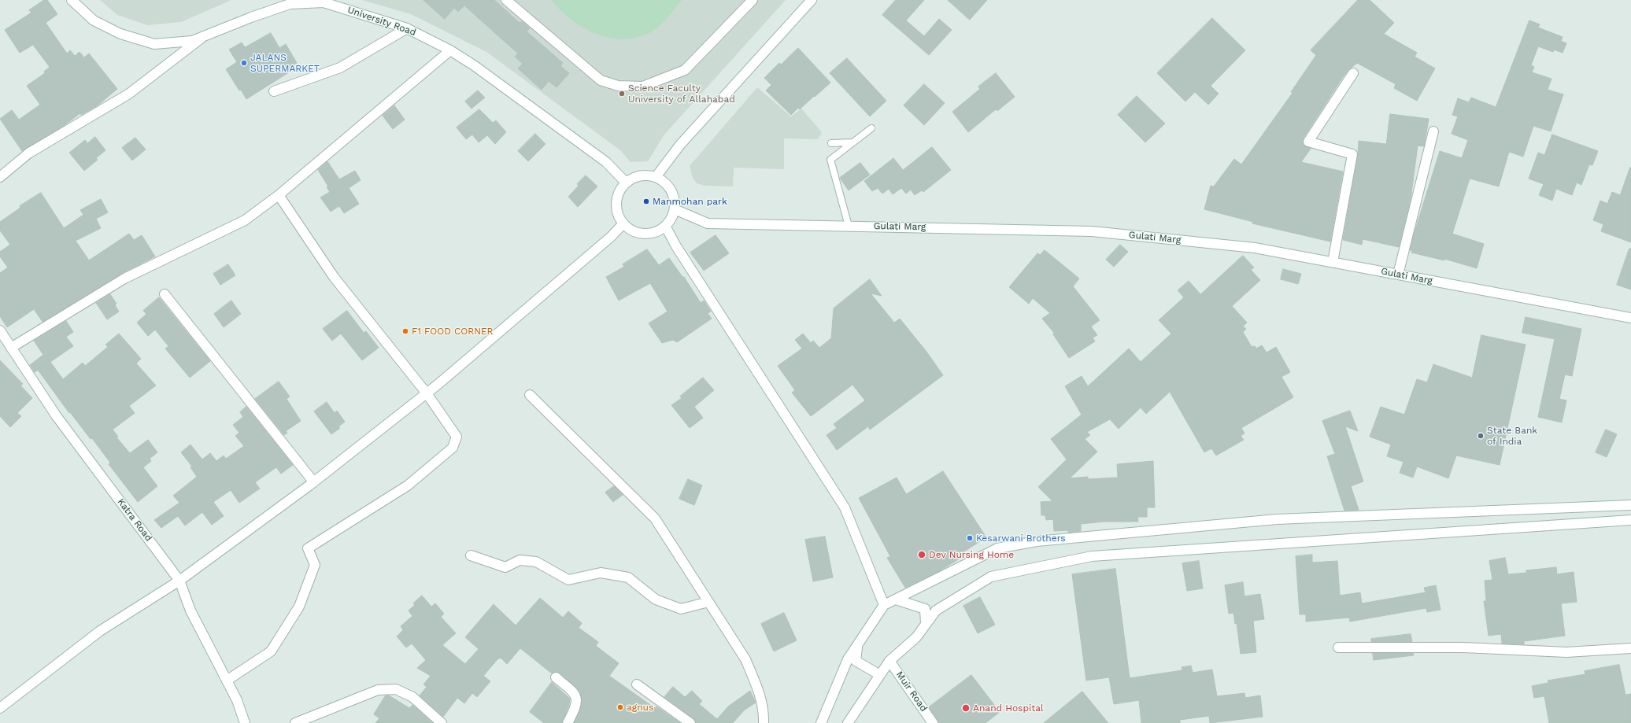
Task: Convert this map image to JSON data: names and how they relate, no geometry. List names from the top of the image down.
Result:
{
  "streets": {
    "street": [
      "University Road",
      "Gulati Marg",
      "Katra Road",
      "Muir Road"
    ]
  },
  "crossings": [
    ["University Road", "Gulati Marg"]
  ],
  "places": [
    "JALANS SUPERMARKET",
    "Science Faculty University of Allahabad",
    "Manmohan park",
    "F1 FOOD CORNER",
    "State Bank of India",
    "Kesarwani Brothers",
    "Dev Nursing Home",
    "agnus",
    "Anand Hospital"
  ]
}
